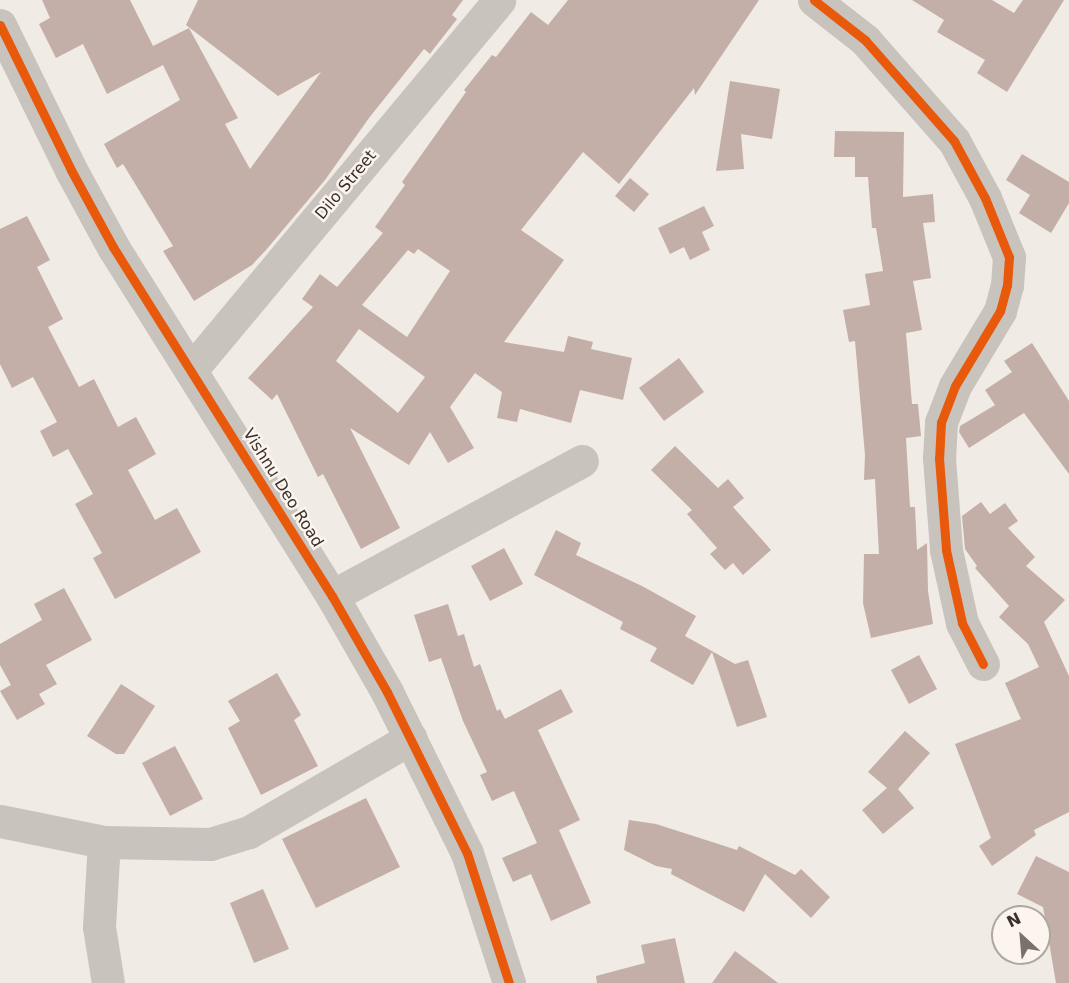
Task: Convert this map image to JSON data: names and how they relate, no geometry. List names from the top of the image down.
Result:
{
  "streets": {
    "street": ["Dilo Street", "Vishnu Deo Road"]
  },
  "crossings": [
    ["Dilo Street", "Vishnu Deo Road"]
  ],
  "north": "top left"
}
